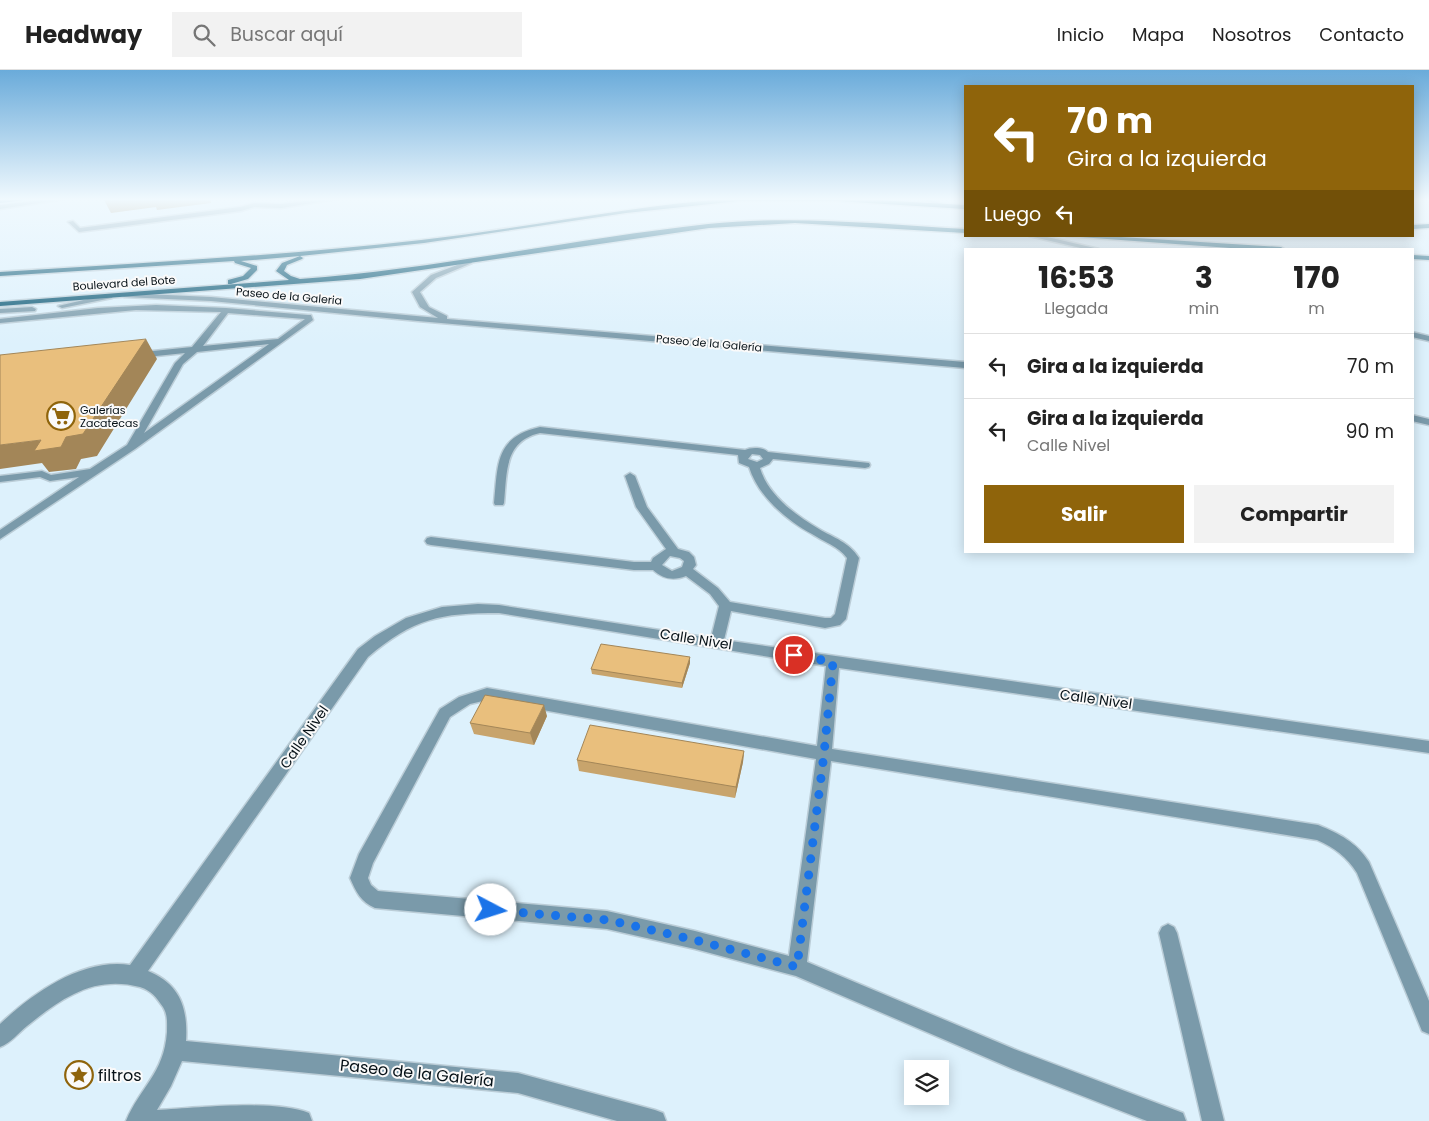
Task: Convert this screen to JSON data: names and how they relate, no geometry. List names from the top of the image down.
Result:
{
  "streets": {
    "main road": ["Boulevard del Bote"],
    "street": ["Paseo de la Galeria", "Paseo de la Galería", "Calle Nivel"]
  },
  "crossings": [
    ["Boulevard del Bote", "Paseo de la Galeria"],
    ["Paseo de la Galeria", "Paseo de la Galería"]
  ],
  "places": {
    "supermarket": ["Galerías Zacatecas"],
    "place": ["filtros"]
  },
  "page": {
    "header": "Headway",
    "search": "Buscar aquí",
    "nav": [
      "Inicio",
      "Mapa",
      "Nosotros",
      "Contacto"
    ],
    "turn": ["70 m", "Gira a la izquierda"],
    "then": "Luego",
    "eta": [
      "16:53",
      "Llegada",
      "3",
      "min",
      "170",
      "m"
    ],
    "list": [
      {
        "name": "Gira a la izquierda",
        "value": "70 m"
      },
      {
        "name": "Gira a la izquierda",
        "note": "Calle Nivel",
        "value": "90 m"
      }
    ],
    "buttons": ["Salir", "Compartir"]
  }
}
